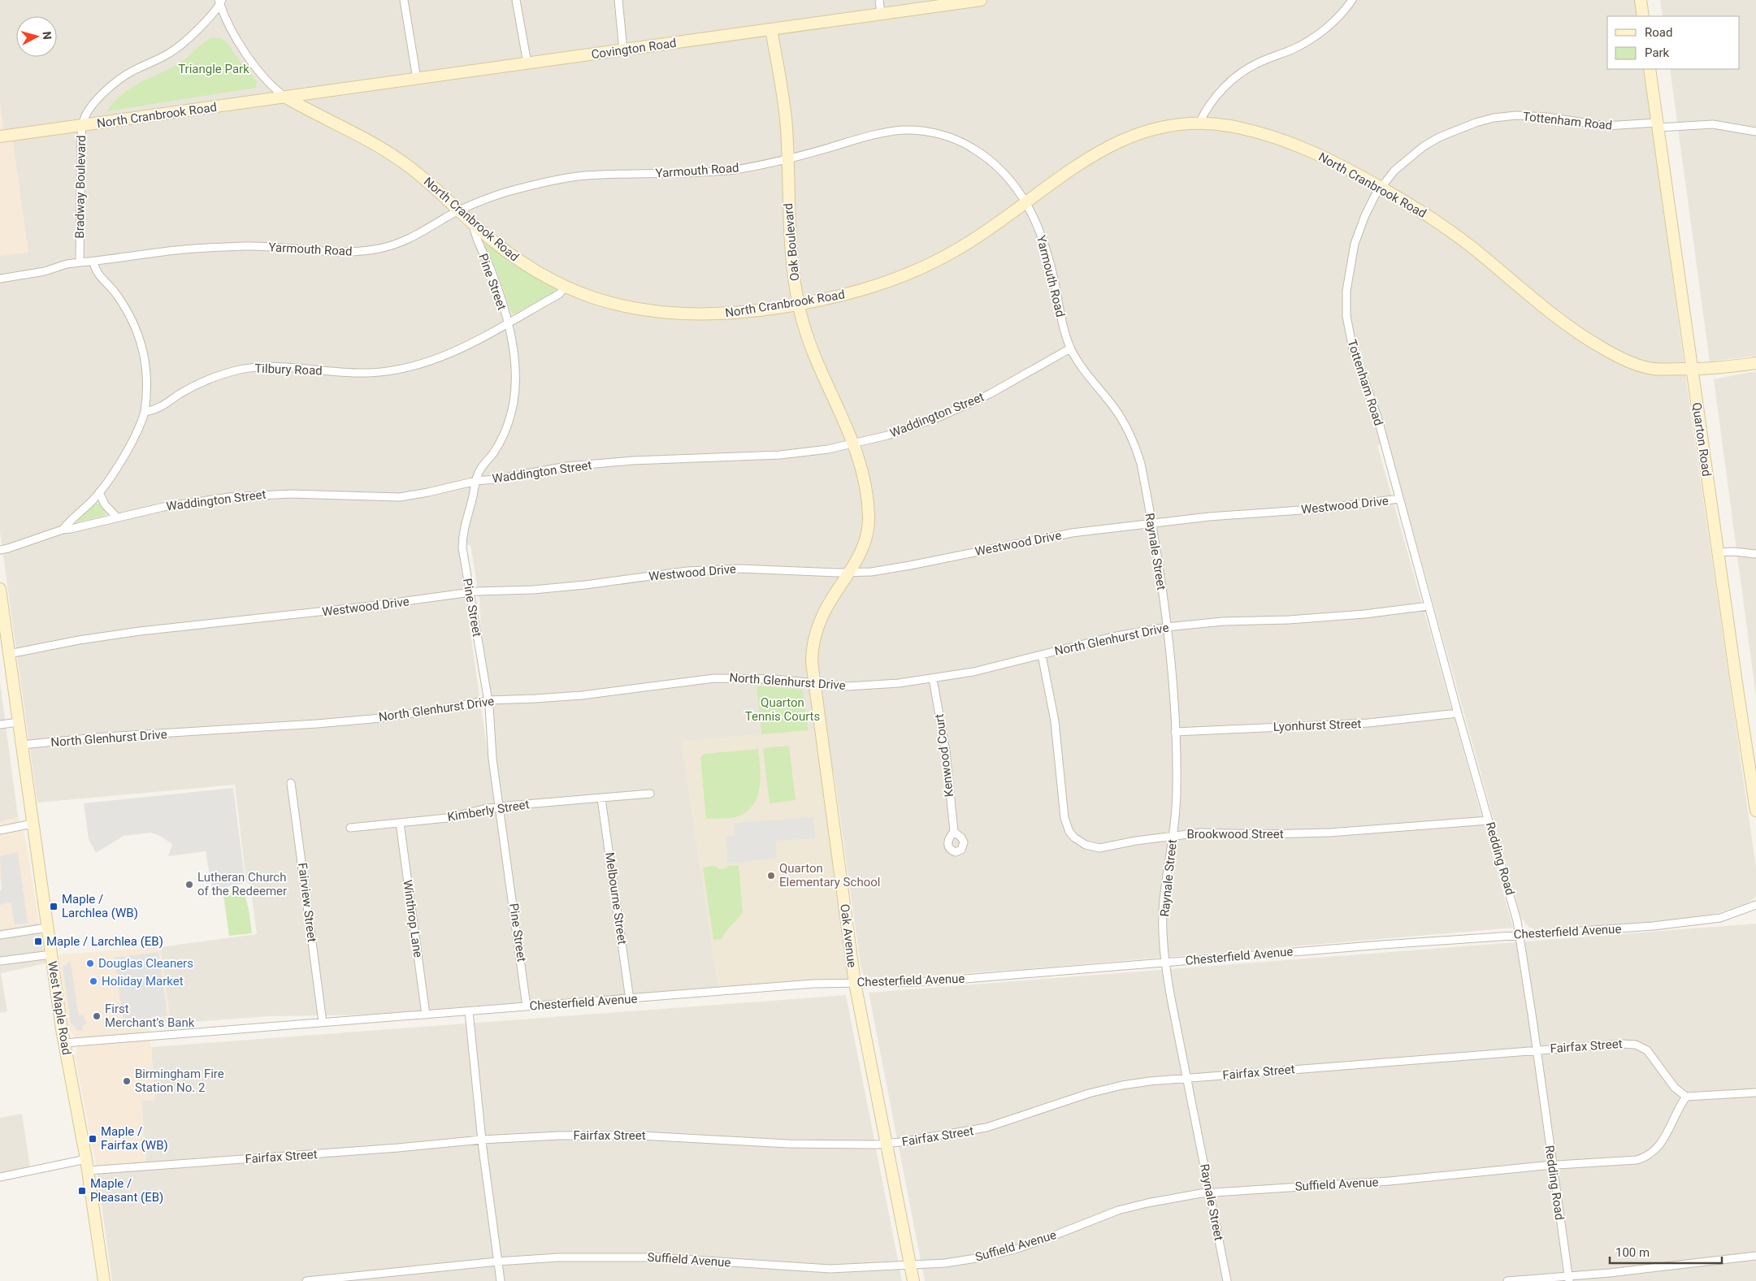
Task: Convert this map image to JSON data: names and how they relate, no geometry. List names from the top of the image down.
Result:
{
  "streets": {
    "street": [
      "Covington Road",
      "North Cranbrook Road",
      "Tottenham Road",
      "Yarmouth Road",
      "Bradway Boulevard",
      "Oak Boulevard",
      "Pine Street",
      "Tilbury Road",
      "Waddington Street",
      "Quarton Road",
      "Westwood Drive",
      "Raynale Street",
      "North Glenhurst Drive",
      "Lyonhurst Street",
      "Kenwood Court",
      "Kimberly Street",
      "Brookwood Street",
      "Redding Road",
      "Melbourne Street",
      "Fairview Street",
      "Winthrop Lane",
      "Chesterfield Avenue",
      "Oak Avenue",
      "West Maple Road",
      "Fairfax Street",
      "Suffield Avenue"
    ]
  },
  "crossings": [
    ["Covington Road", "North Cranbrook Road"],
    ["Covington Road", "Oak Boulevard"],
    ["North Cranbrook Road", "Tottenham Road"],
    ["North Cranbrook Road", "Yarmouth Road"],
    ["North Cranbrook Road", "Bradway Boulevard"],
    ["North Cranbrook Road", "Oak Boulevard"],
    ["North Cranbrook Road", "Pine Street"],
    ["North Cranbrook Road", "Tilbury Road"],
    ["North Cranbrook Road", "Quarton Road"],
    ["Tottenham Road", "Quarton Road"],
    ["Tottenham Road", "Redding Road"],
    ["Yarmouth Road", "Bradway Boulevard"],
    ["Yarmouth Road", "Oak Boulevard"],
    ["Yarmouth Road", "Waddington Street"],
    ["Yarmouth Road", "Raynale Street"],
    ["Oak Boulevard", "Waddington Street"],
    ["Oak Boulevard", "Westwood Drive"],
    ["Oak Boulevard", "Oak Avenue"],
    ["Pine Street", "Tilbury Road"],
    ["Pine Street", "Waddington Street"],
    ["Pine Street", "Westwood Drive"],
    ["Pine Street", "North Glenhurst Drive"],
    ["Pine Street", "Kimberly Street"],
    ["Pine Street", "Chesterfield Avenue"],
    ["Westwood Drive", "Raynale Street"],
    ["Westwood Drive", "Redding Road"],
    ["Westwood Drive", "Oak Avenue"],
    ["Westwood Drive", "West Maple Road"],
    ["Raynale Street", "North Glenhurst Drive"],
    ["Raynale Street", "Lyonhurst Street"],
    ["Raynale Street", "Brookwood Street"],
    ["Raynale Street", "Chesterfield Avenue"],
    ["Raynale Street", "Fairfax Street"],
    ["Raynale Street", "Suffield Avenue"],
    ["North Glenhurst Drive", "Kenwood Court"],
    ["North Glenhurst Drive", "Brookwood Street"],
    ["North Glenhurst Drive", "Redding Road"],
    ["North Glenhurst Drive", "Oak Avenue"],
    ["North Glenhurst Drive", "West Maple Road"],
    ["Lyonhurst Street", "Redding Road"],
    ["Kimberly Street", "Melbourne Street"],
    ["Kimberly Street", "Winthrop Lane"],
    ["Brookwood Street", "Redding Road"],
    ["Redding Road", "Chesterfield Avenue"],
    ["Redding Road", "Fairfax Street"],
    ["Redding Road", "Suffield Avenue"],
    ["Melbourne Street", "Chesterfield Avenue"],
    ["Fairview Street", "Chesterfield Avenue"],
    ["Winthrop Lane", "Chesterfield Avenue"],
    ["Chesterfield Avenue", "Oak Avenue"],
    ["Chesterfield Avenue", "West Maple Road"],
    ["Oak Avenue", "Fairfax Street"],
    ["Oak Avenue", "Suffield Avenue"],
    ["West Maple Road", "Fairfax Street"],
    ["Fairfax Street", "Suffield Avenue"]
  ],
  "parks": ["Triangle Park", "Quarton Tennis Courts"],
  "places": {
    "other": [
      "Quarton Elementary School",
      "Lutheran Church of the Redeemer",
      "Douglas Cleaners",
      "Holiday Market",
      "First Merchant's Bank",
      "Birmingham Fire Station No. 2"
    ],
    "transit": [
      "Maple / Larchlea (WB)",
      "Maple / Larchlea (EB)",
      "Maple / Fairfax (WB)",
      "Maple / Pleasant (EB)"
    ]
  },
  "legend": ["Road", "Park"],
  "scale_bar": "100 m",
  "north": "right"
}
